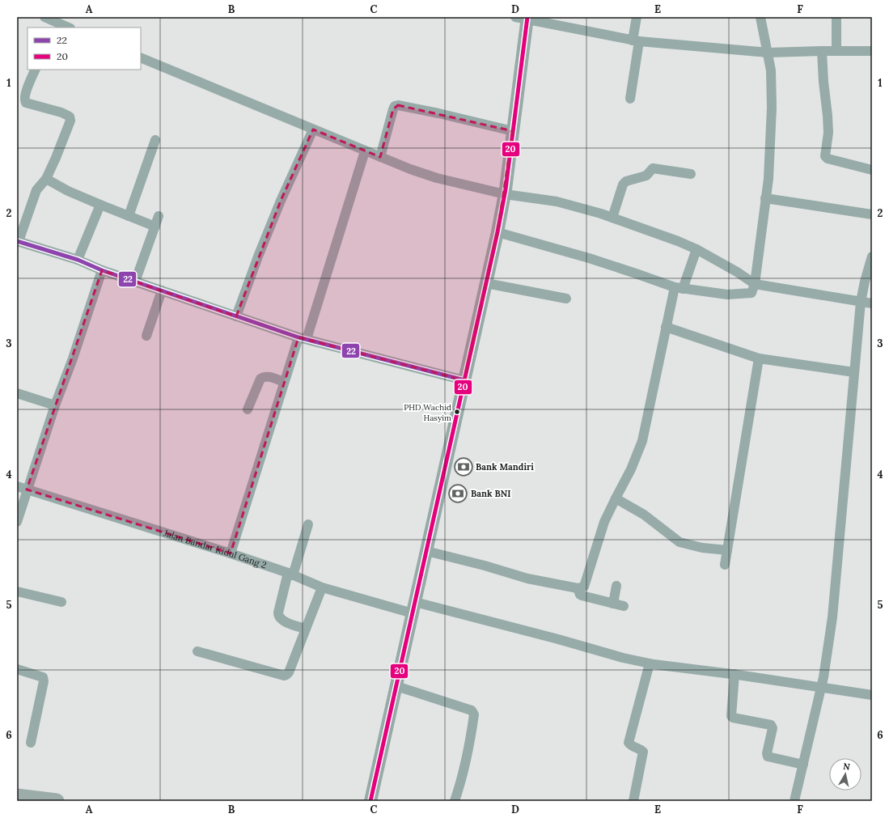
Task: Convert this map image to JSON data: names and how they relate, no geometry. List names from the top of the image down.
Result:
{
  "streets": {
    "street": ["Jalan Bandar Kidul Gang 2"]
  },
  "places": {
    "other": ["PHD Wachid Hasyim"],
    "bank": ["Bank Mandiri", "Bank BNI"]
  },
  "lines": ["transit line 20", "transit line 22"],
  "legend": ["22", "20"],
  "north": "top",
  "grid": {
    "columns": [
      "A",
      "B",
      "C",
      "D",
      "E",
      "F"
    ],
    "rows": [
      "1",
      "2",
      "3",
      "4",
      "5",
      "6"
    ]
  }
}
